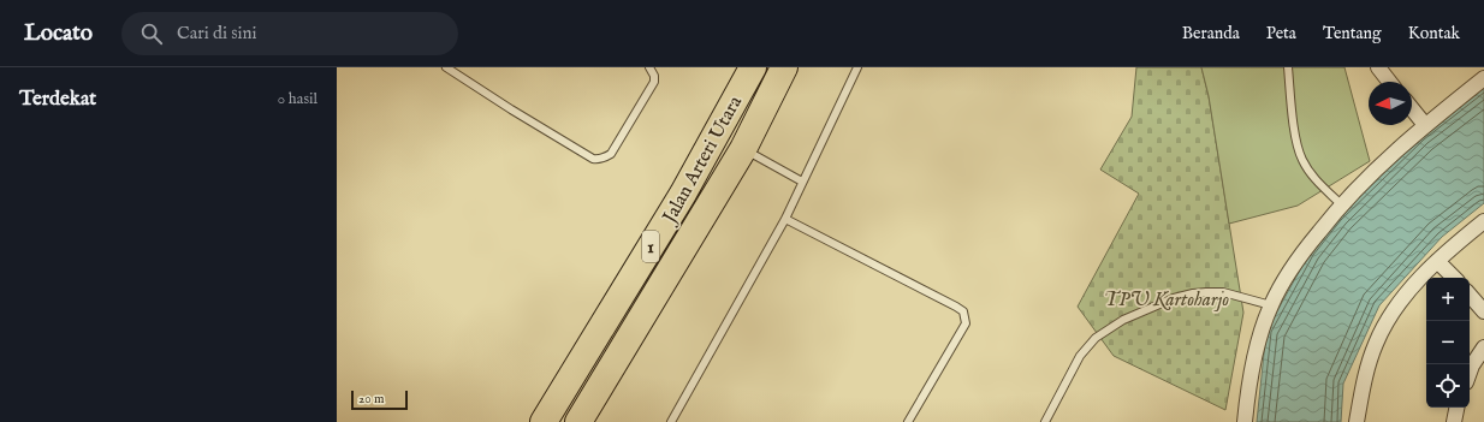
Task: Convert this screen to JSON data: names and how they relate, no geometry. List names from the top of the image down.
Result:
{
  "streets": {
    "highway": ["Jalan Arteri Utara", "1"]
  },
  "parks": ["TPU Kartoharjo"],
  "scale_bar": "20 m",
  "north": "left",
  "page": {
    "header": "Locato",
    "search": "Cari di sini",
    "nav": [
      "Beranda",
      "Peta",
      "Tentang",
      "Kontak"
    ],
    "heading": ["Terdekat", "0 hasil"],
    "map_buttons": ["+", "−"],
    "scale": "20 m"
  }
}
